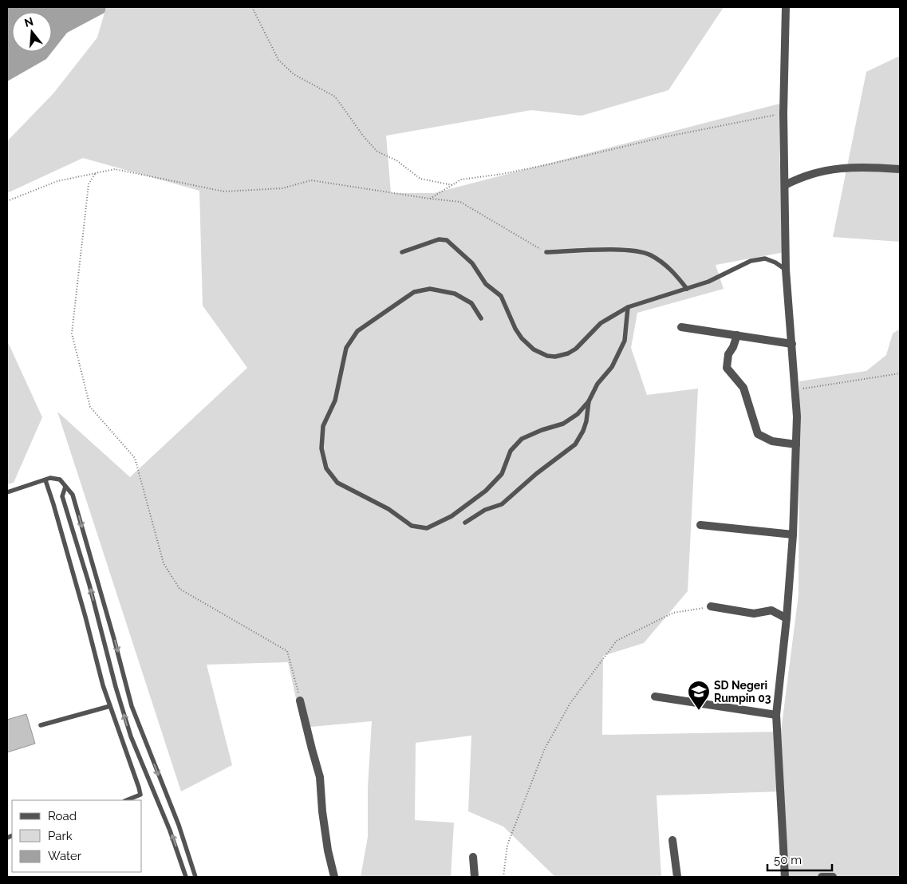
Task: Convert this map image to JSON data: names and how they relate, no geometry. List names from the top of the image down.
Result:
{
  "places": {
    "school or university": ["SD Negeri Rumpin 03"]
  },
  "legend": ["Road", "Park", "Water"],
  "scale_bar": "50 m",
  "north": "top"
}
